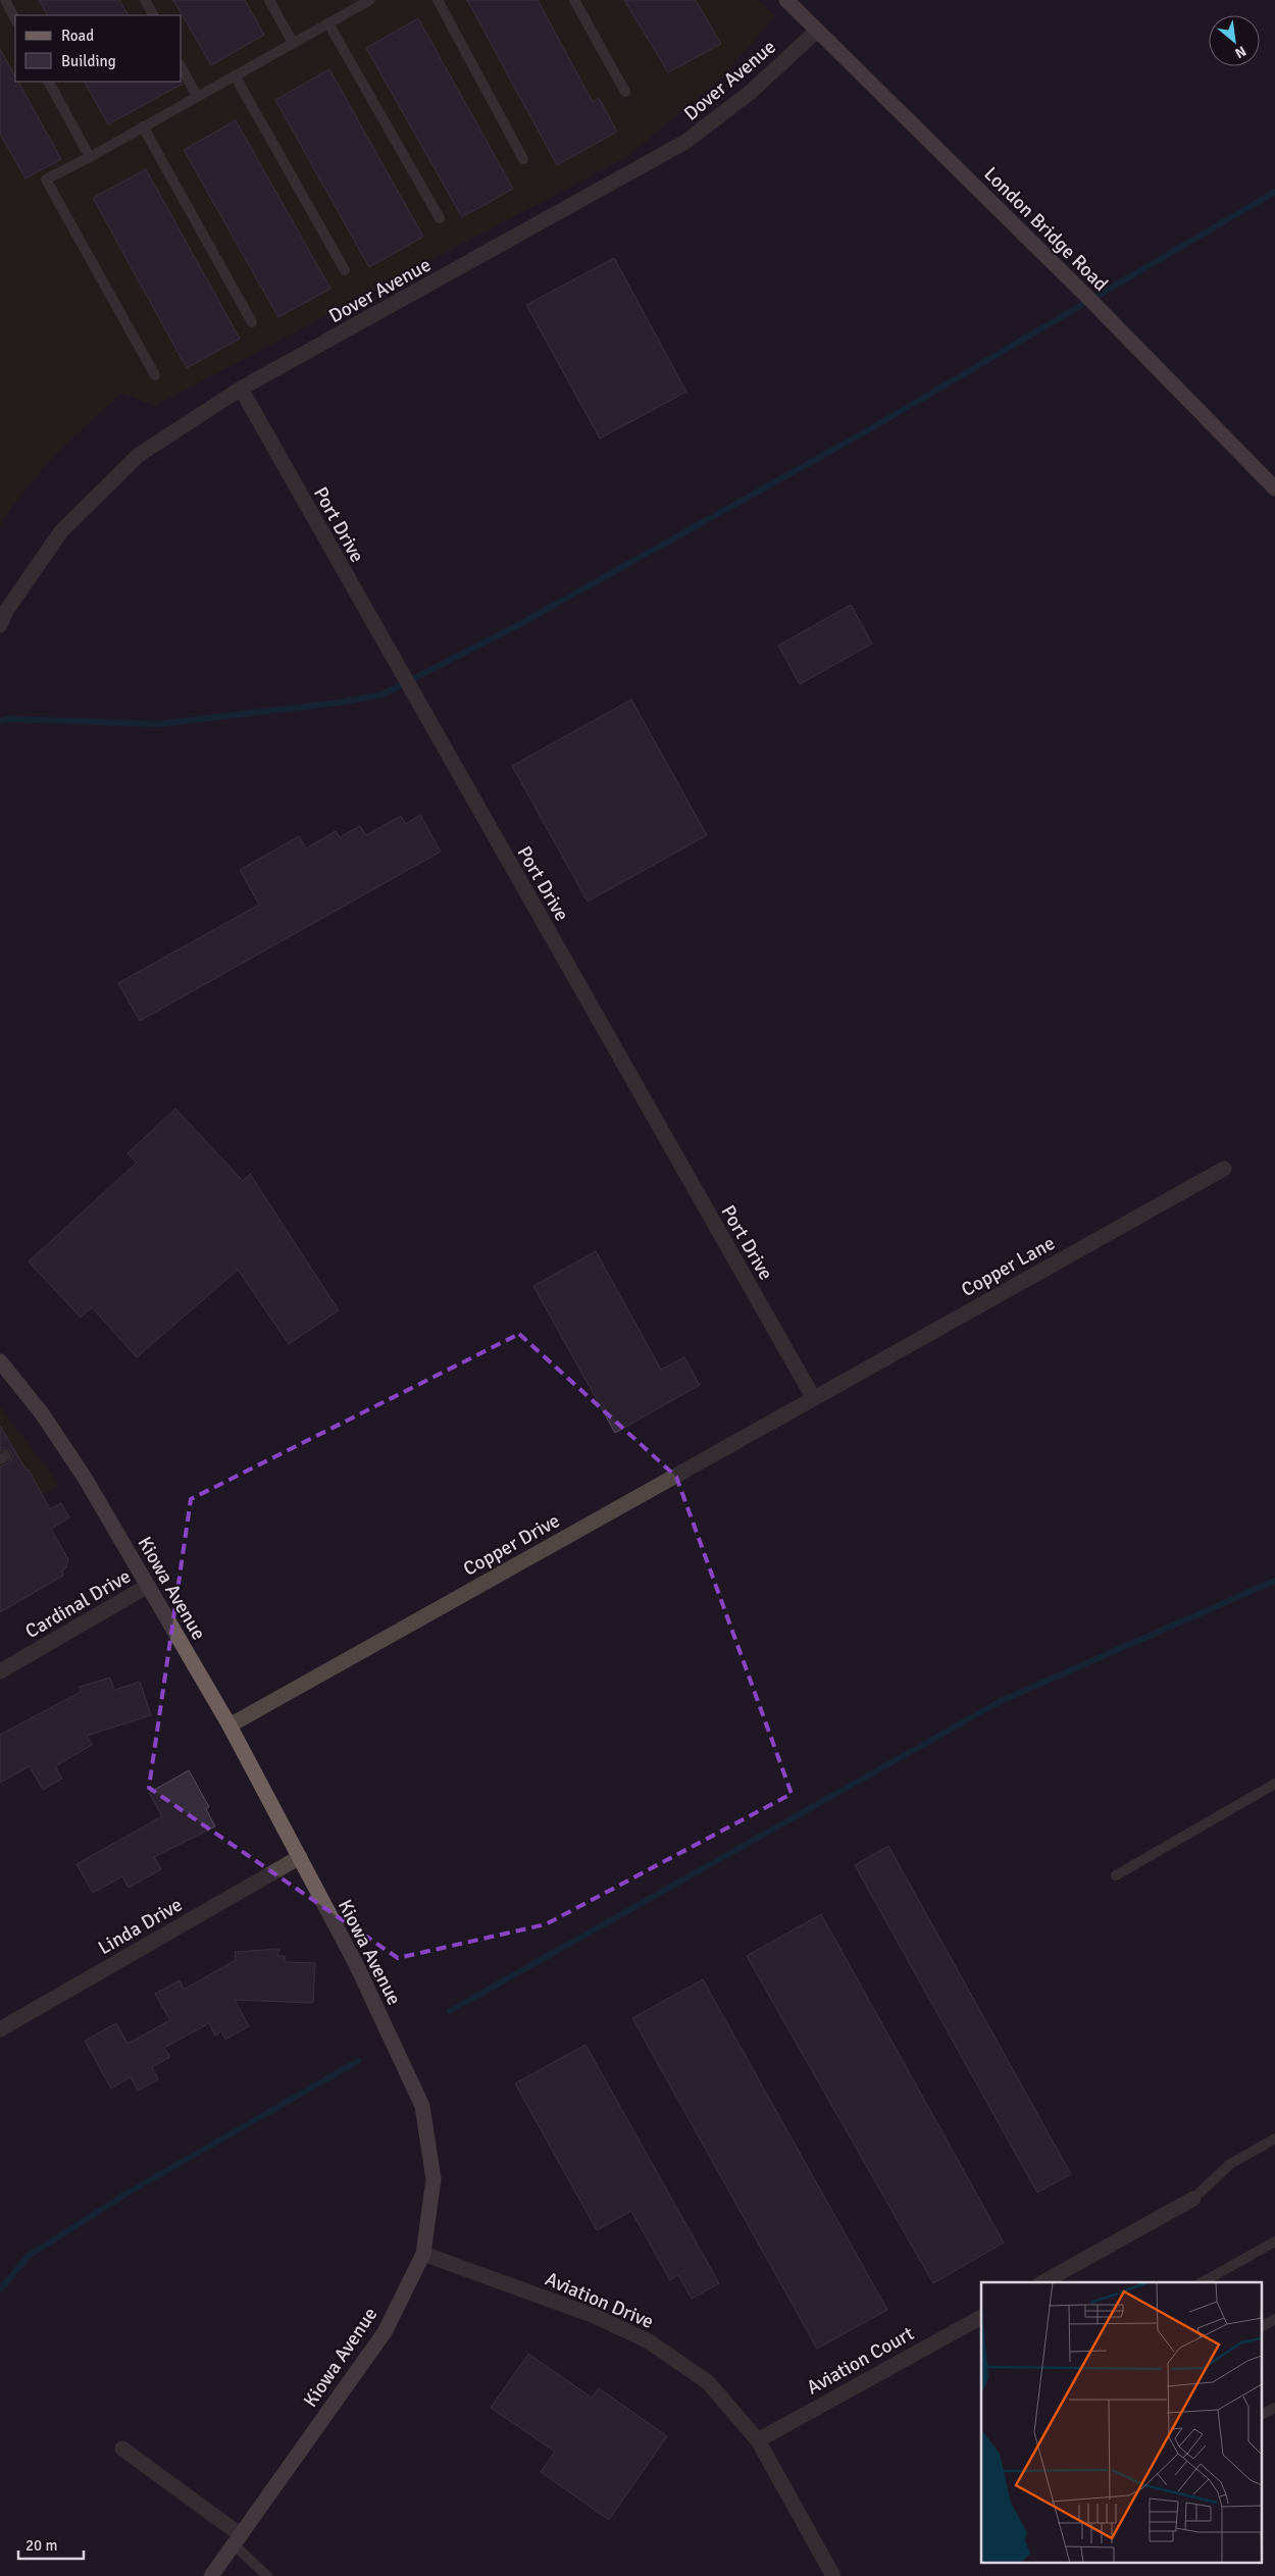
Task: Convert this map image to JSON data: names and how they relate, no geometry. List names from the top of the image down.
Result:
{
  "streets": {
    "street": [
      "Dover Avenue",
      "London Bridge Road",
      "Port Drive",
      "Copper Lane",
      "Copper Drive",
      "Kiowa Avenue",
      "Cardinal Drive",
      "Linda Drive",
      "Aviation Drive",
      "Aviation Court"
    ]
  },
  "crossings": [
    ["Dover Avenue", "London Bridge Road"],
    ["Dover Avenue", "Port Drive"],
    ["Port Drive", "Copper Lane"],
    ["Port Drive", "Copper Drive"],
    ["Copper Lane", "Copper Drive"],
    ["Copper Drive", "Kiowa Avenue"],
    ["Kiowa Avenue", "Cardinal Drive"],
    ["Kiowa Avenue", "Linda Drive"],
    ["Kiowa Avenue", "Aviation Drive"],
    ["Aviation Drive", "Aviation Court"]
  ],
  "legend": ["Road", "Building"],
  "scale_bar": "20 m",
  "north": "bottom right"
}
